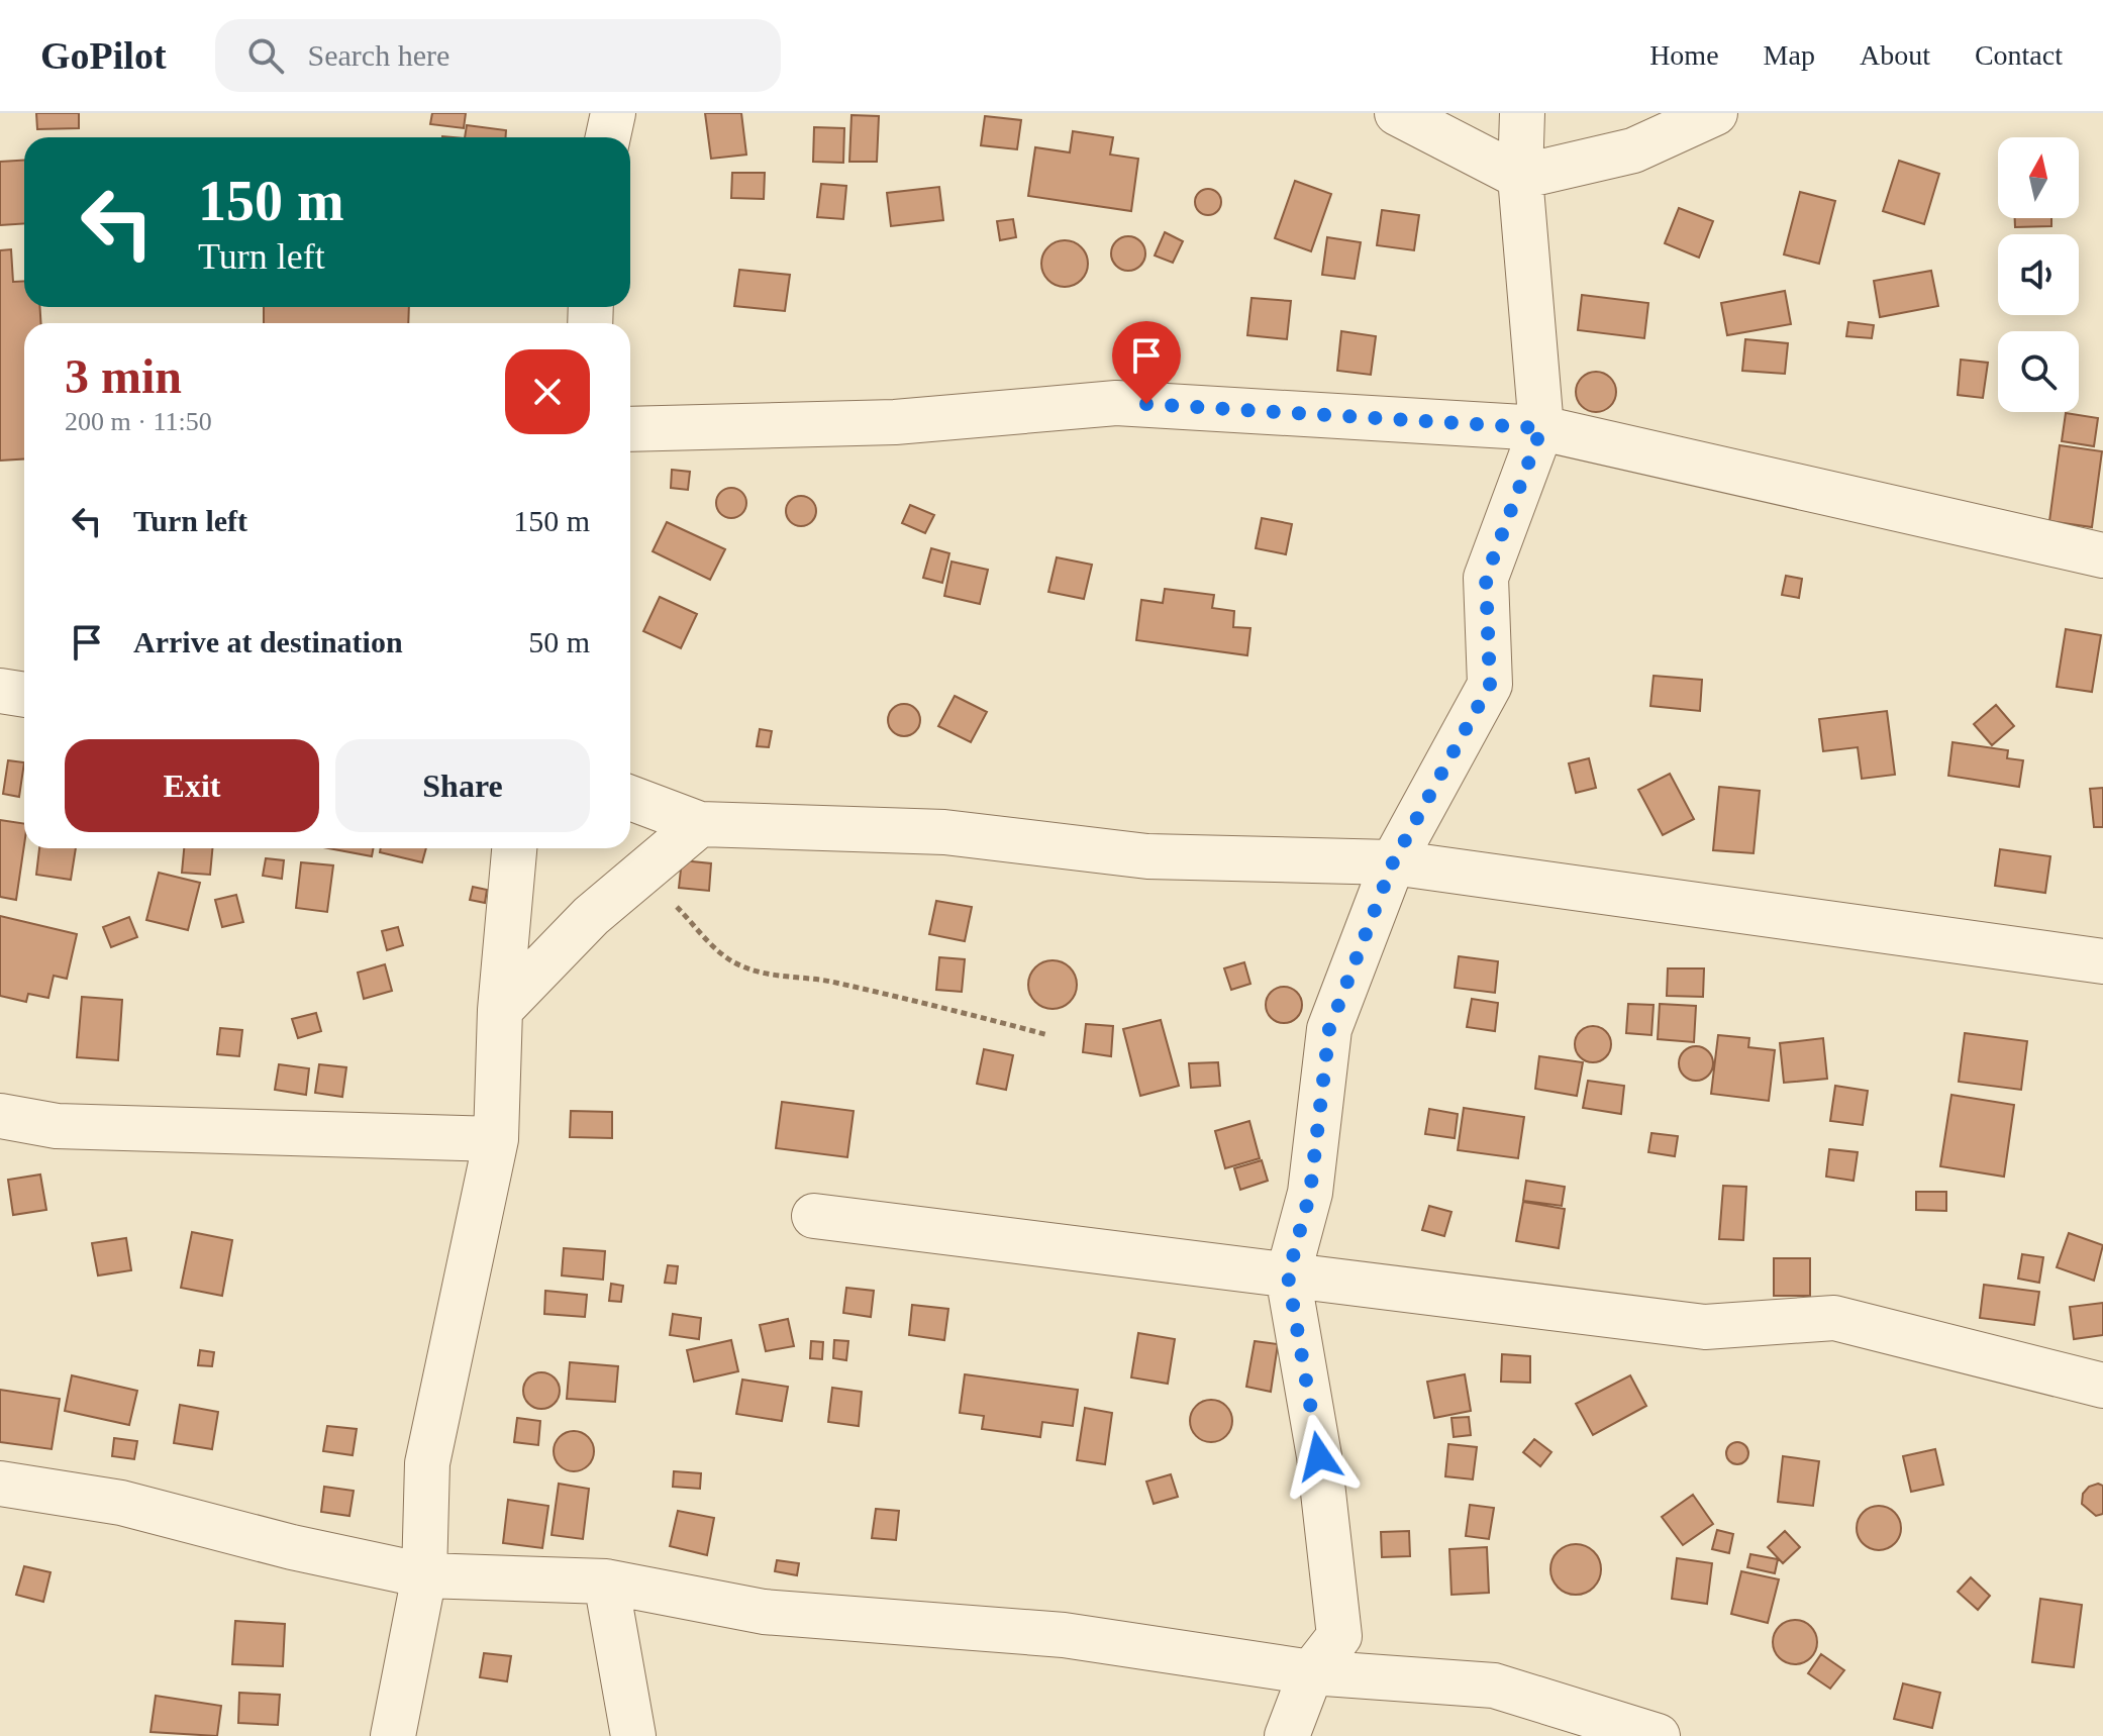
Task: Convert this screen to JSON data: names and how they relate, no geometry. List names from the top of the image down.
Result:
{
  "north": "top",
  "page": {
    "header": "GoPilot",
    "search": "Search here",
    "nav": [
      "Home",
      "Map",
      "About",
      "Contact"
    ],
    "turn": ["150 m", "Turn left"],
    "heading": ["3 min", "200 m · 11:50"],
    "list": [
      {
        "name": "Turn left",
        "value": "150 m"
      },
      {
        "name": "Arrive at destination",
        "value": "50 m"
      }
    ],
    "buttons": ["Exit", "Share"]
  }
}
